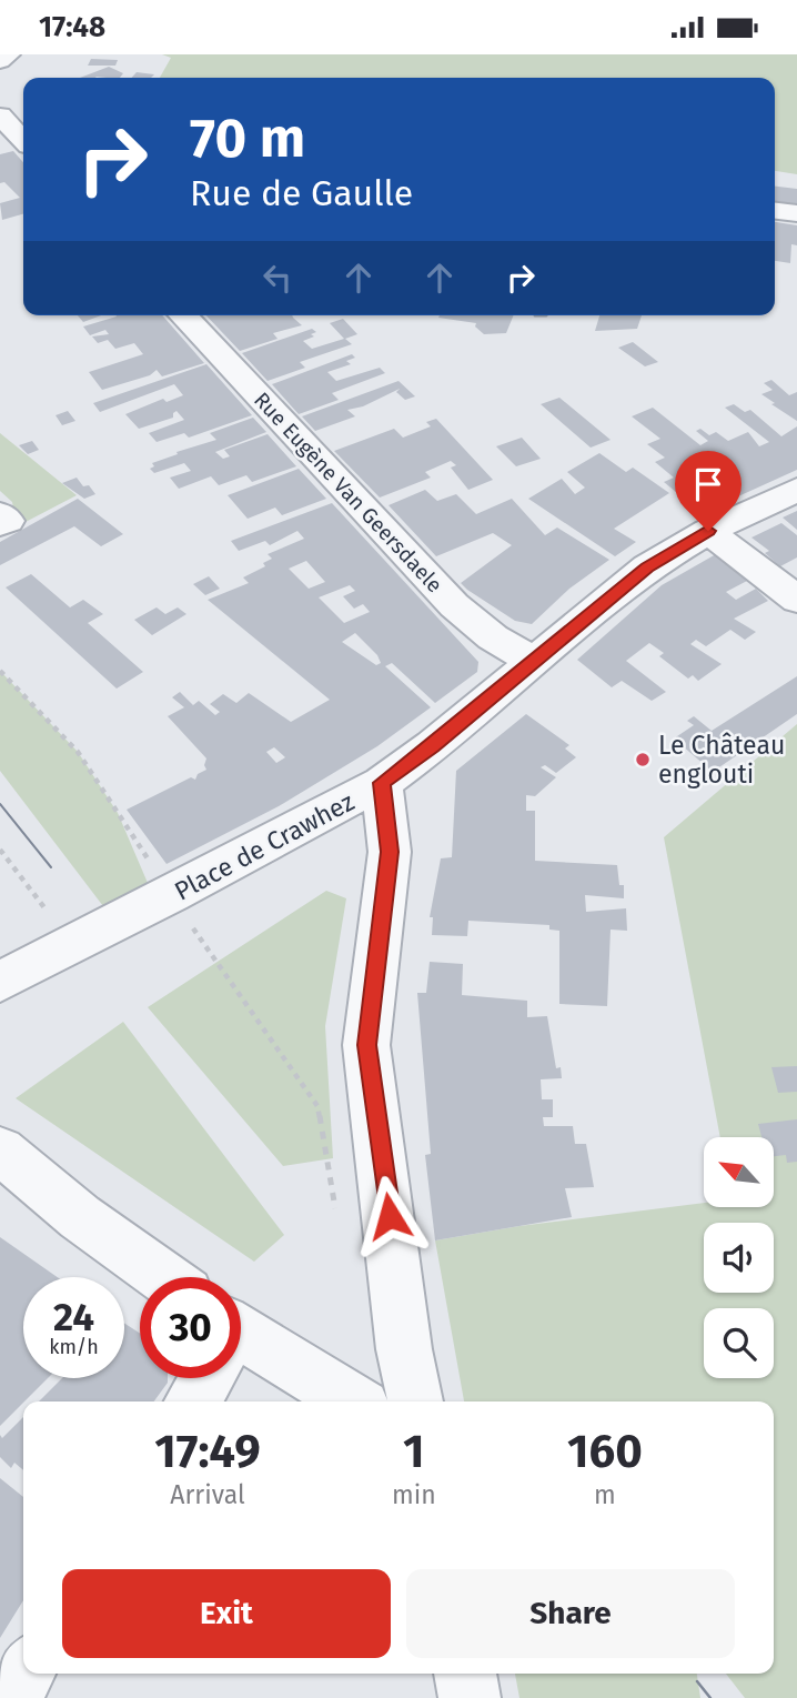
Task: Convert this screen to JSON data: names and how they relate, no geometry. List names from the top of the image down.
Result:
{
  "streets": {
    "street": ["Rue Eugène Van Geersdaele", "Place de Crawhez"]
  },
  "places": ["Le Château englouti"],
  "north": "top left",
  "page": {
    "status": "17:48",
    "turn": ["70 m", "Rue de Gaulle"],
    "speed": "24 km/h",
    "limit": "30",
    "eta": [
      "17:49",
      "Arrival",
      "1",
      "min",
      "160",
      "m"
    ],
    "buttons": ["Exit", "Share"]
  }
}
